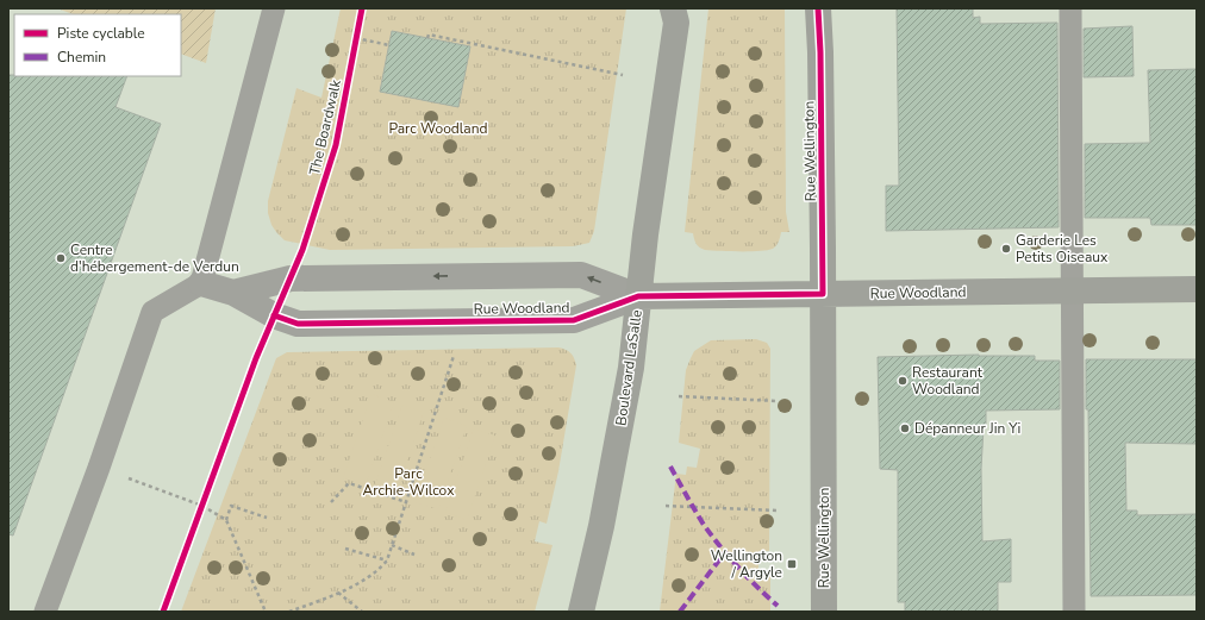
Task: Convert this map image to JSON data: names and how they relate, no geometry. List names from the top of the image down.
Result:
{
  "streets": {
    "main road": ["Rue Wellington", "Rue Woodland", "Boulevard LaSalle"],
    "cycle path": ["The Boardwalk"]
  },
  "crossings": [
    ["Rue Wellington", "Rue Woodland"],
    ["Rue Woodland", "Boulevard LaSalle"]
  ],
  "parks": ["Parc Woodland", "Parc Archie-Wilcox"],
  "places": {
    "other": [
      "Garderie Les Petits Oiseaux",
      "Centre d'hébergement-de Verdun",
      "Restaurant Woodland",
      "Dépanneur Jin Yi"
    ],
    "transit": ["Wellington / Argyle"]
  },
  "legend": ["Piste cyclable", "Chemin"]
}
